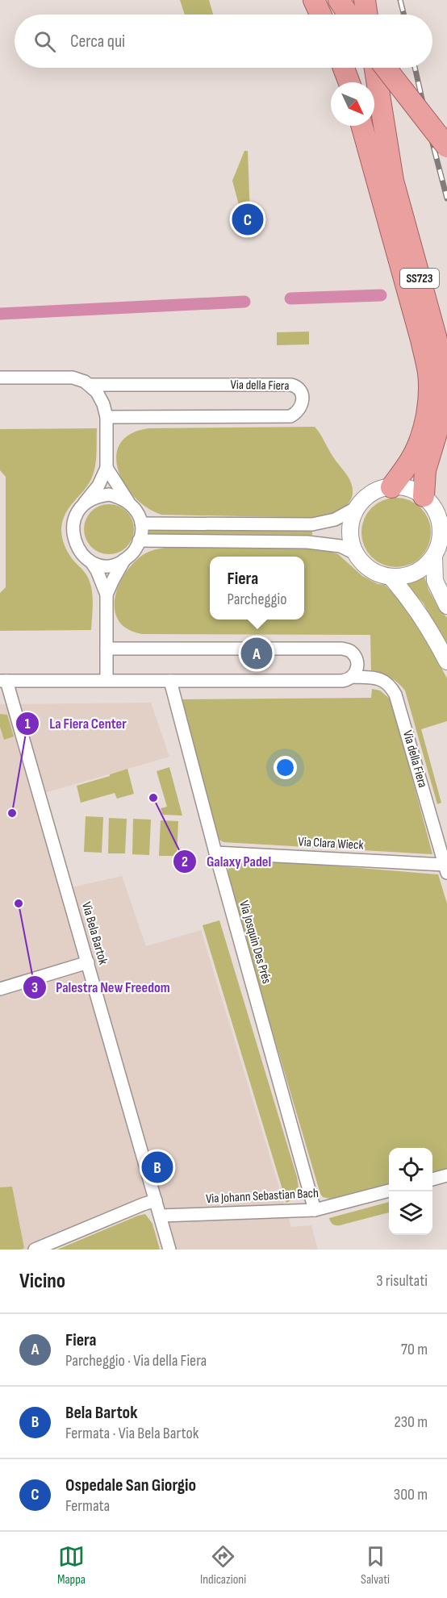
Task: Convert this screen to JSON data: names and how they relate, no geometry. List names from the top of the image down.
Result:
{
  "streets": {
    "highway": ["SS723"],
    "street": [
      "Via della Fiera",
      "Via Clara Wieck",
      "Via Bela Bartok",
      "Via Josquin Des Prés",
      "Via Johann Sebastian Bach"
    ]
  },
  "crossings": [
    ["Via della Fiera", "Via Clara Wieck"],
    ["Via della Fiera", "Via Bela Bartok"],
    ["Via della Fiera", "Via Josquin Des Prés"],
    ["Via Clara Wieck", "Via Josquin Des Prés"],
    ["Via Bela Bartok", "Via Johann Sebastian Bach"],
    ["Via Josquin Des Prés", "Via Johann Sebastian Bach"]
  ],
  "places": ["Galaxy Padel", "La Fiera Center", "Palestra New Freedom"],
  "north": "bottom right",
  "page": {
    "search": "Cerca qui",
    "pins": ["C", "A", "B"],
    "popup": ["Fiera", "Parcheggio"],
    "heading": ["Vicino", "3 risultati"],
    "list": [
      {
        "mark": "A",
        "name": "Fiera",
        "note": "Parcheggio · Via della Fiera",
        "value": "70 m"
      },
      {
        "mark": "B",
        "name": "Bela Bartok",
        "note": "Fermata · Via Bela Bartok",
        "value": "230 m"
      },
      {
        "mark": "C",
        "name": "Ospedale San Giorgio",
        "note": "Fermata",
        "value": "300 m"
      }
    ],
    "nav": ["Mappa", "Indicazioni", "Salvati"]
  }
}
